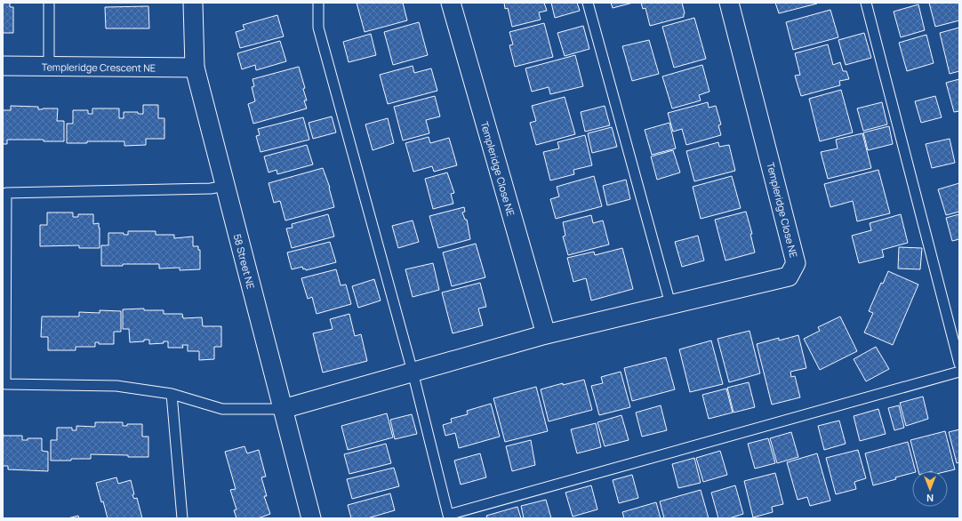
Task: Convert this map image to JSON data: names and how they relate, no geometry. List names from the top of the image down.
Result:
{
  "streets": {
    "street": ["Templeridge Crescent NE", "Templeridge Close NE", "58 Street NE"]
  },
  "crossings": [
    ["Templeridge Crescent NE", "58 Street NE"],
    ["Templeridge Close NE", "58 Street NE"]
  ],
  "north": "bottom"
}
